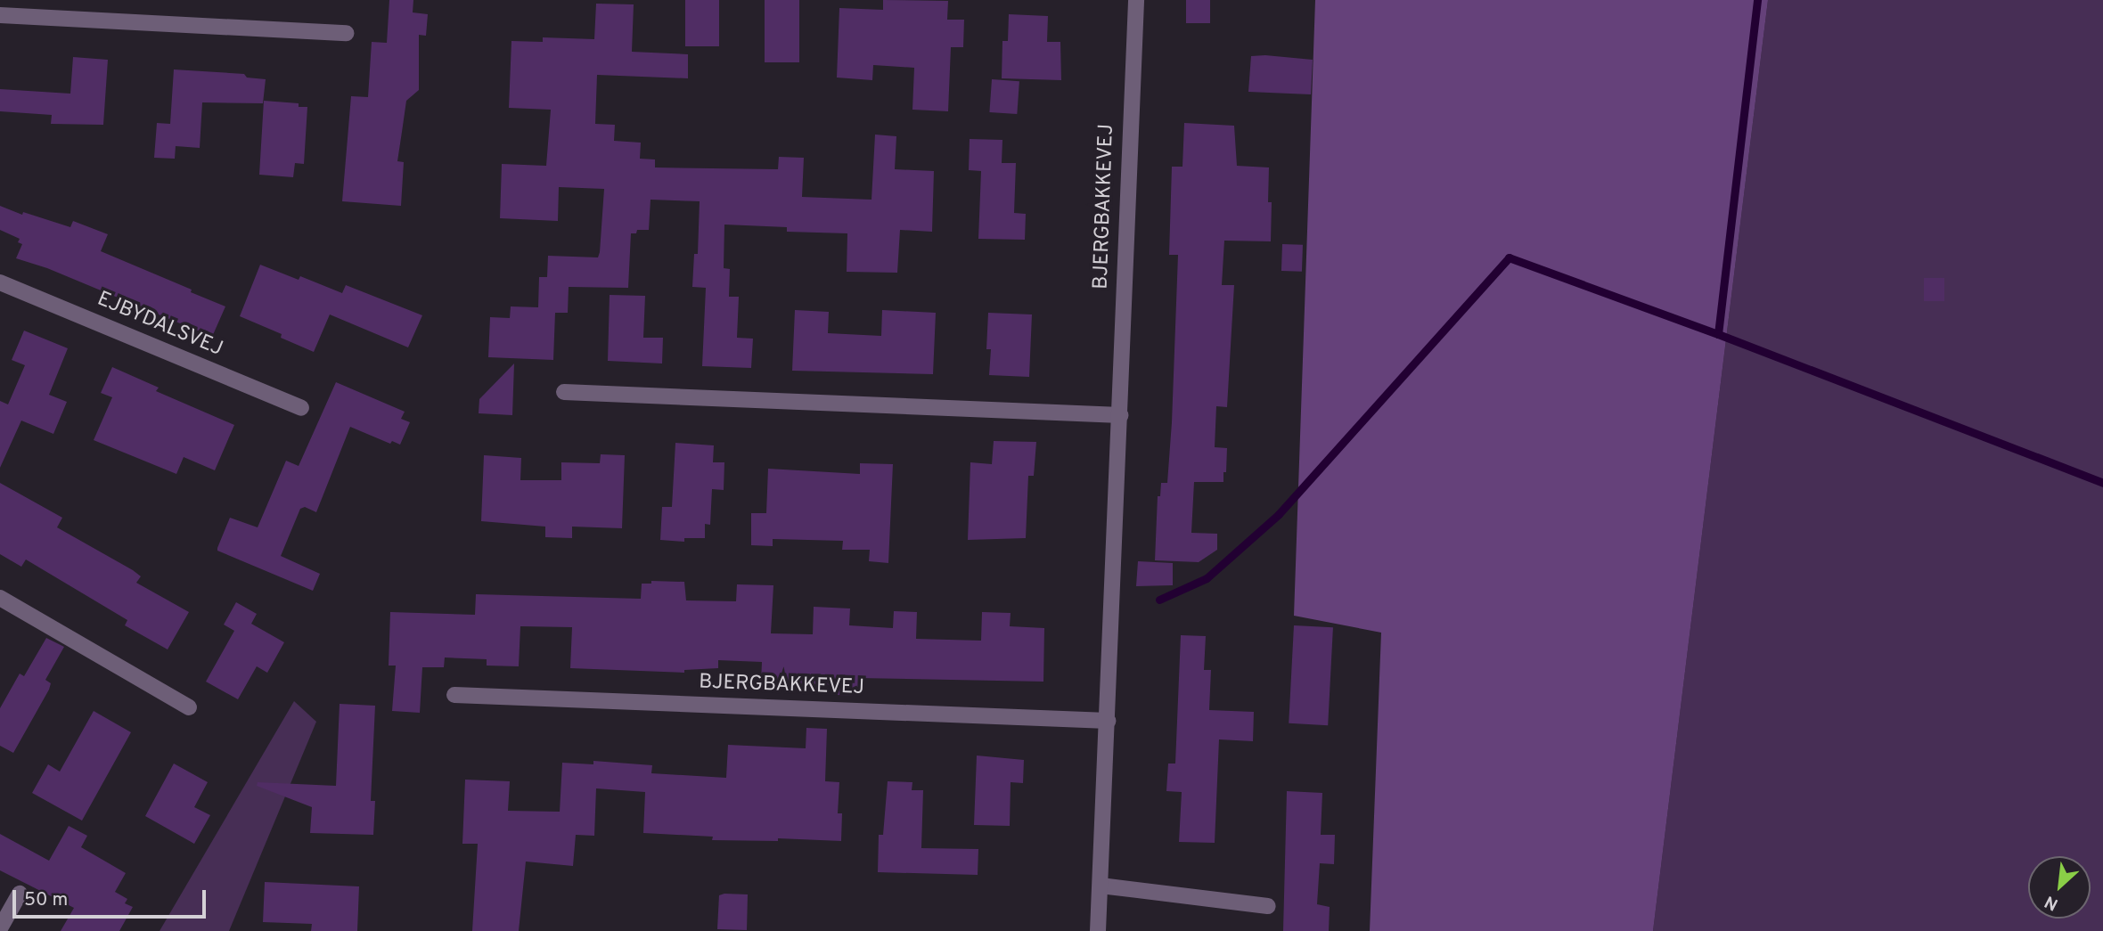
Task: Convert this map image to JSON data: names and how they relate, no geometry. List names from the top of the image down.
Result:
{
  "streets": {
    "street": ["BJERGBAKKEVEJ", "EJBYDALSVEJ"]
  },
  "scale_bar": "50 m",
  "north": "bottom left"
}
